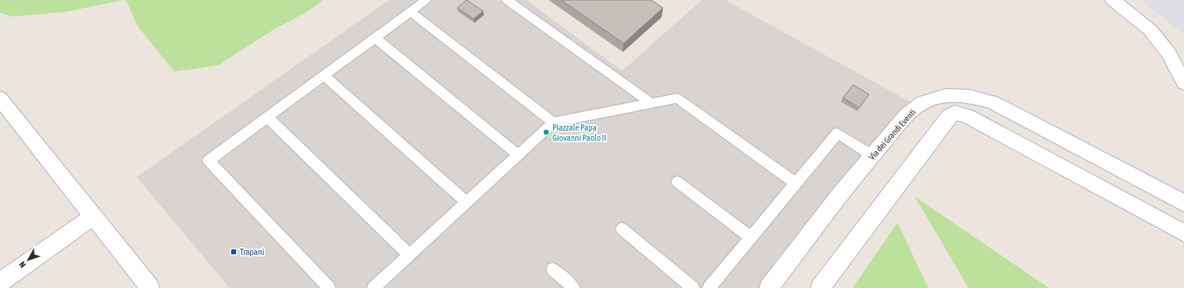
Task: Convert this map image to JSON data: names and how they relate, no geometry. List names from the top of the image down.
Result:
{
  "streets": {
    "street": ["Via dei Grandi Eventi"]
  },
  "places": {
    "other": ["Piazzale Papa Giovanni Paolo II"],
    "transit": ["Trapani"]
  },
  "north": "bottom left"
}
